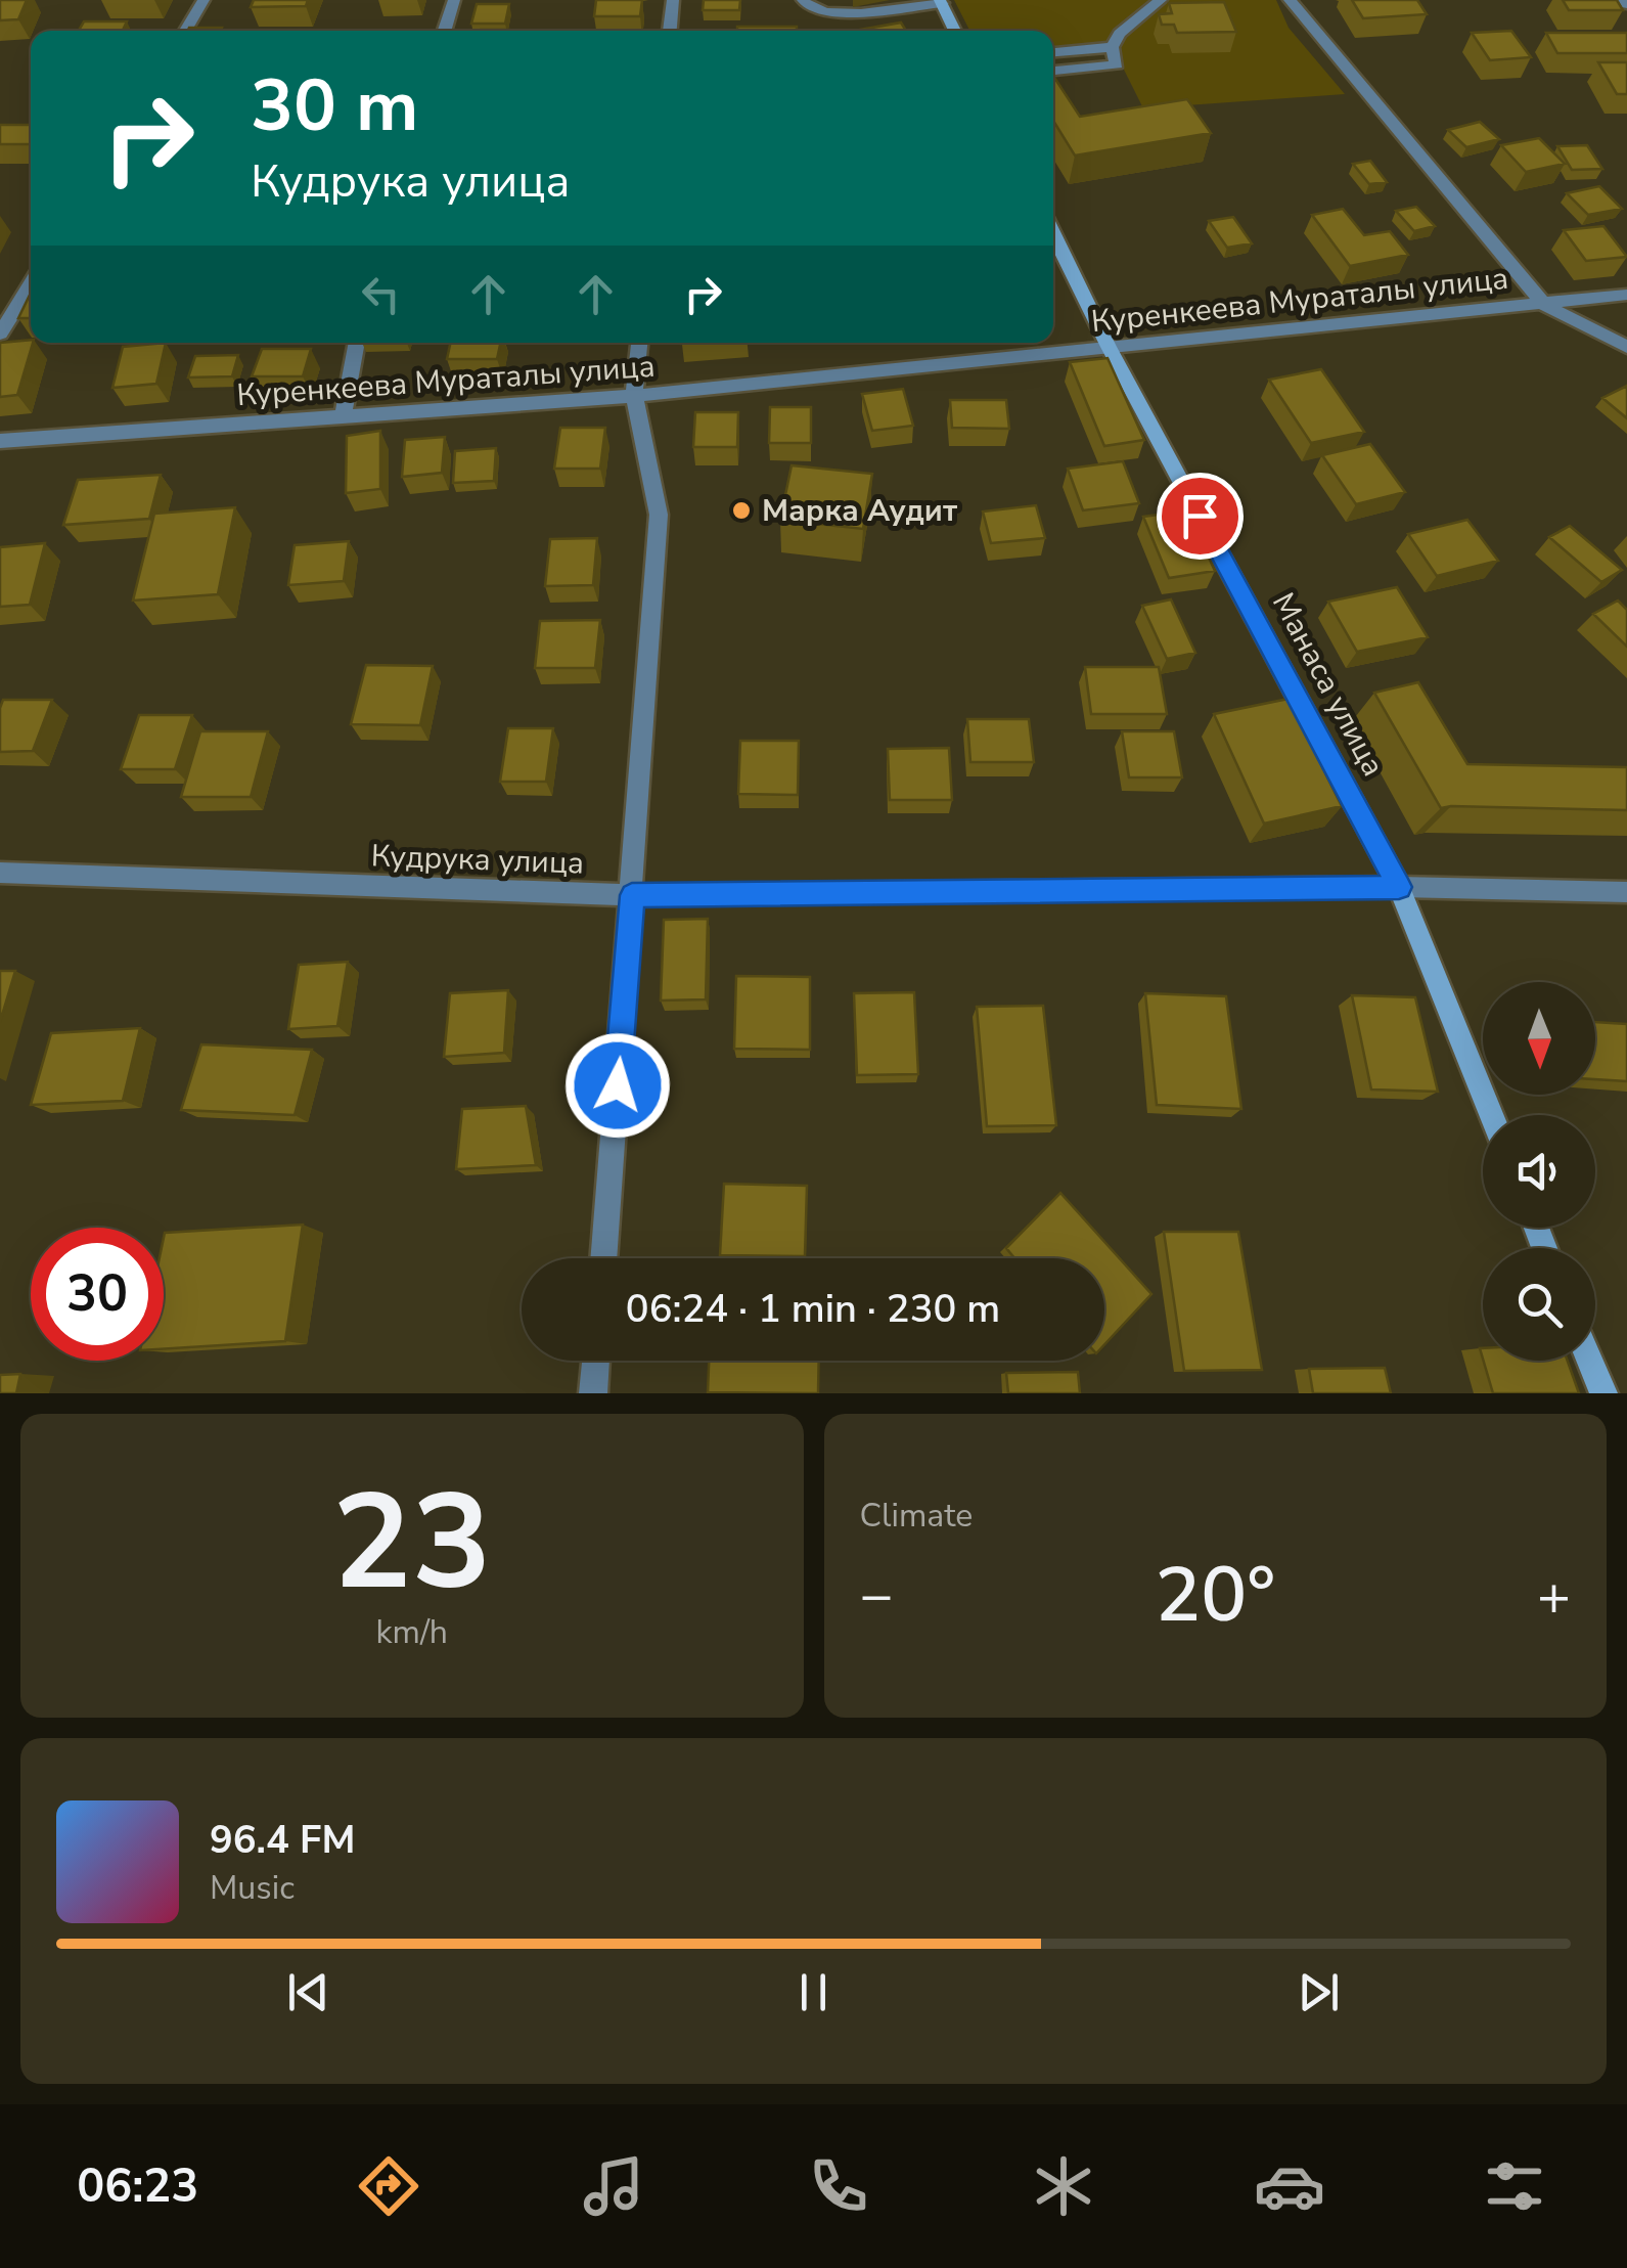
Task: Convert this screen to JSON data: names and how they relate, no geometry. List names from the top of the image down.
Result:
{
  "streets": {
    "street": ["Куренкеева Мураталы улица", "Манаса улица", "Кудрука улица"]
  },
  "crossings": [
    ["Куренкеева Мураталы улица", "Манаса улица"],
    ["Манаса улица", "Кудрука улица"]
  ],
  "places": ["Марка Аудит"],
  "north": "bottom",
  "page": {
    "turn": ["30 m", "Кудрука улица"],
    "limit": "30",
    "trip": "06:24 · 1 min · 230 m",
    "tile": [
      ["23", "km/h"],
      "Climate"
    ],
    "heat": ["−", "20°", "+"],
    "song": ["96.4 FM", "Music"],
    "tabs": "06:23"
  }
}
